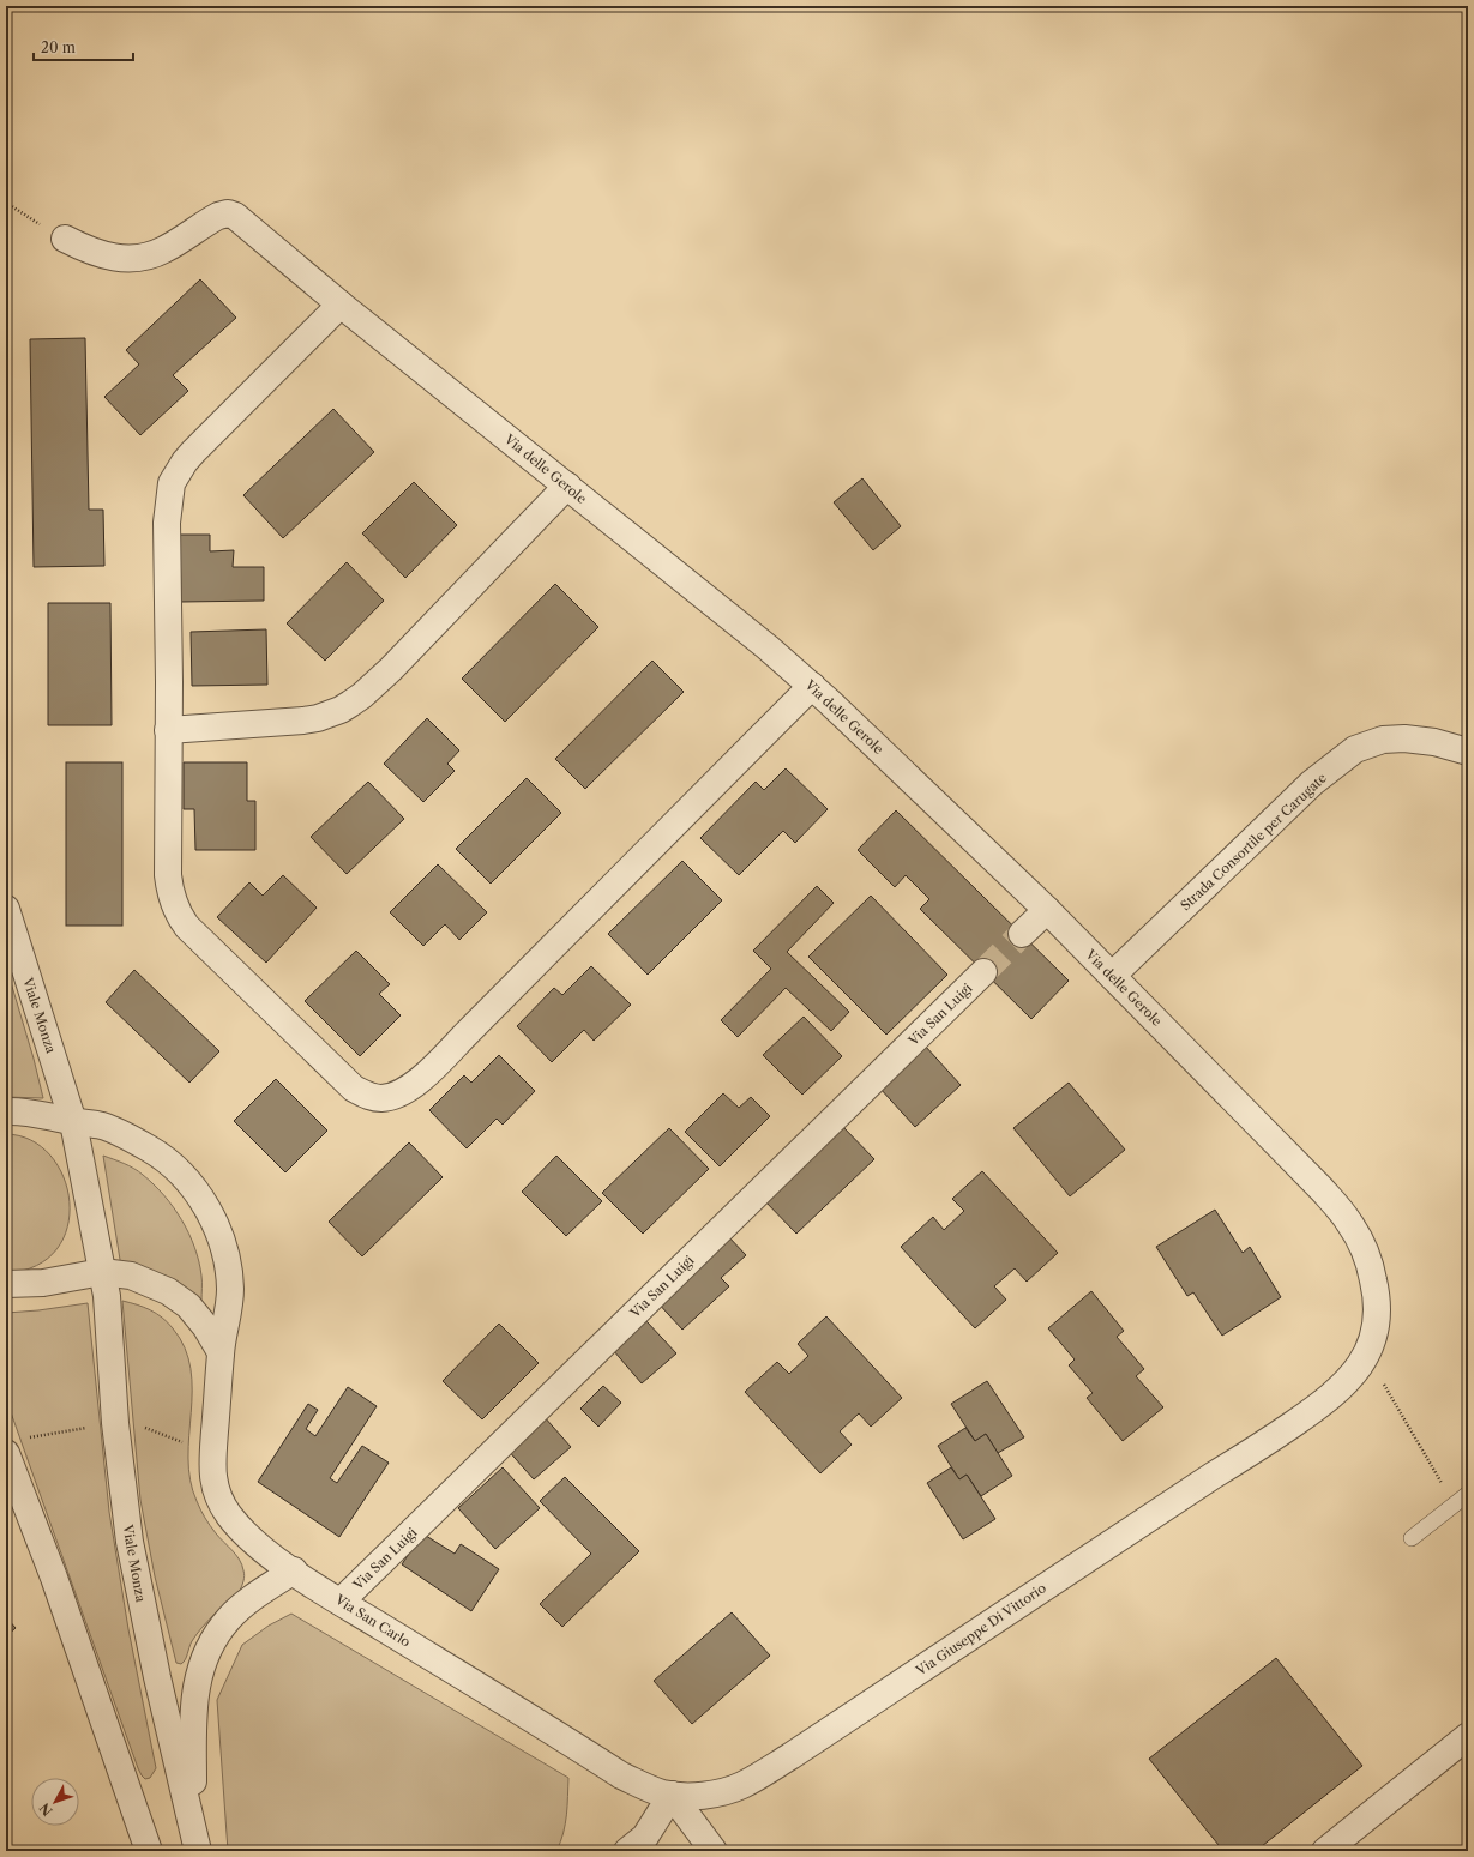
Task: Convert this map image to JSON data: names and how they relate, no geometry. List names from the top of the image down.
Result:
{
  "streets": {
    "street": [
      "Via delle Gerole",
      "Strada Consortile per Carugate",
      "Via San Luigi",
      "Viale Monza",
      "Via San Carlo",
      "Via Giuseppe Di Vittorio"
    ]
  },
  "crossings": [
    ["Via delle Gerole", "Strada Consortile per Carugate"],
    ["Via delle Gerole", "Via Giuseppe Di Vittorio"],
    ["Via San Luigi", "Via San Carlo"],
    ["Viale Monza", "Via San Carlo"],
    ["Via San Carlo", "Via Giuseppe Di Vittorio"]
  ],
  "scale_bar": "20 m",
  "north": "bottom left"
}
